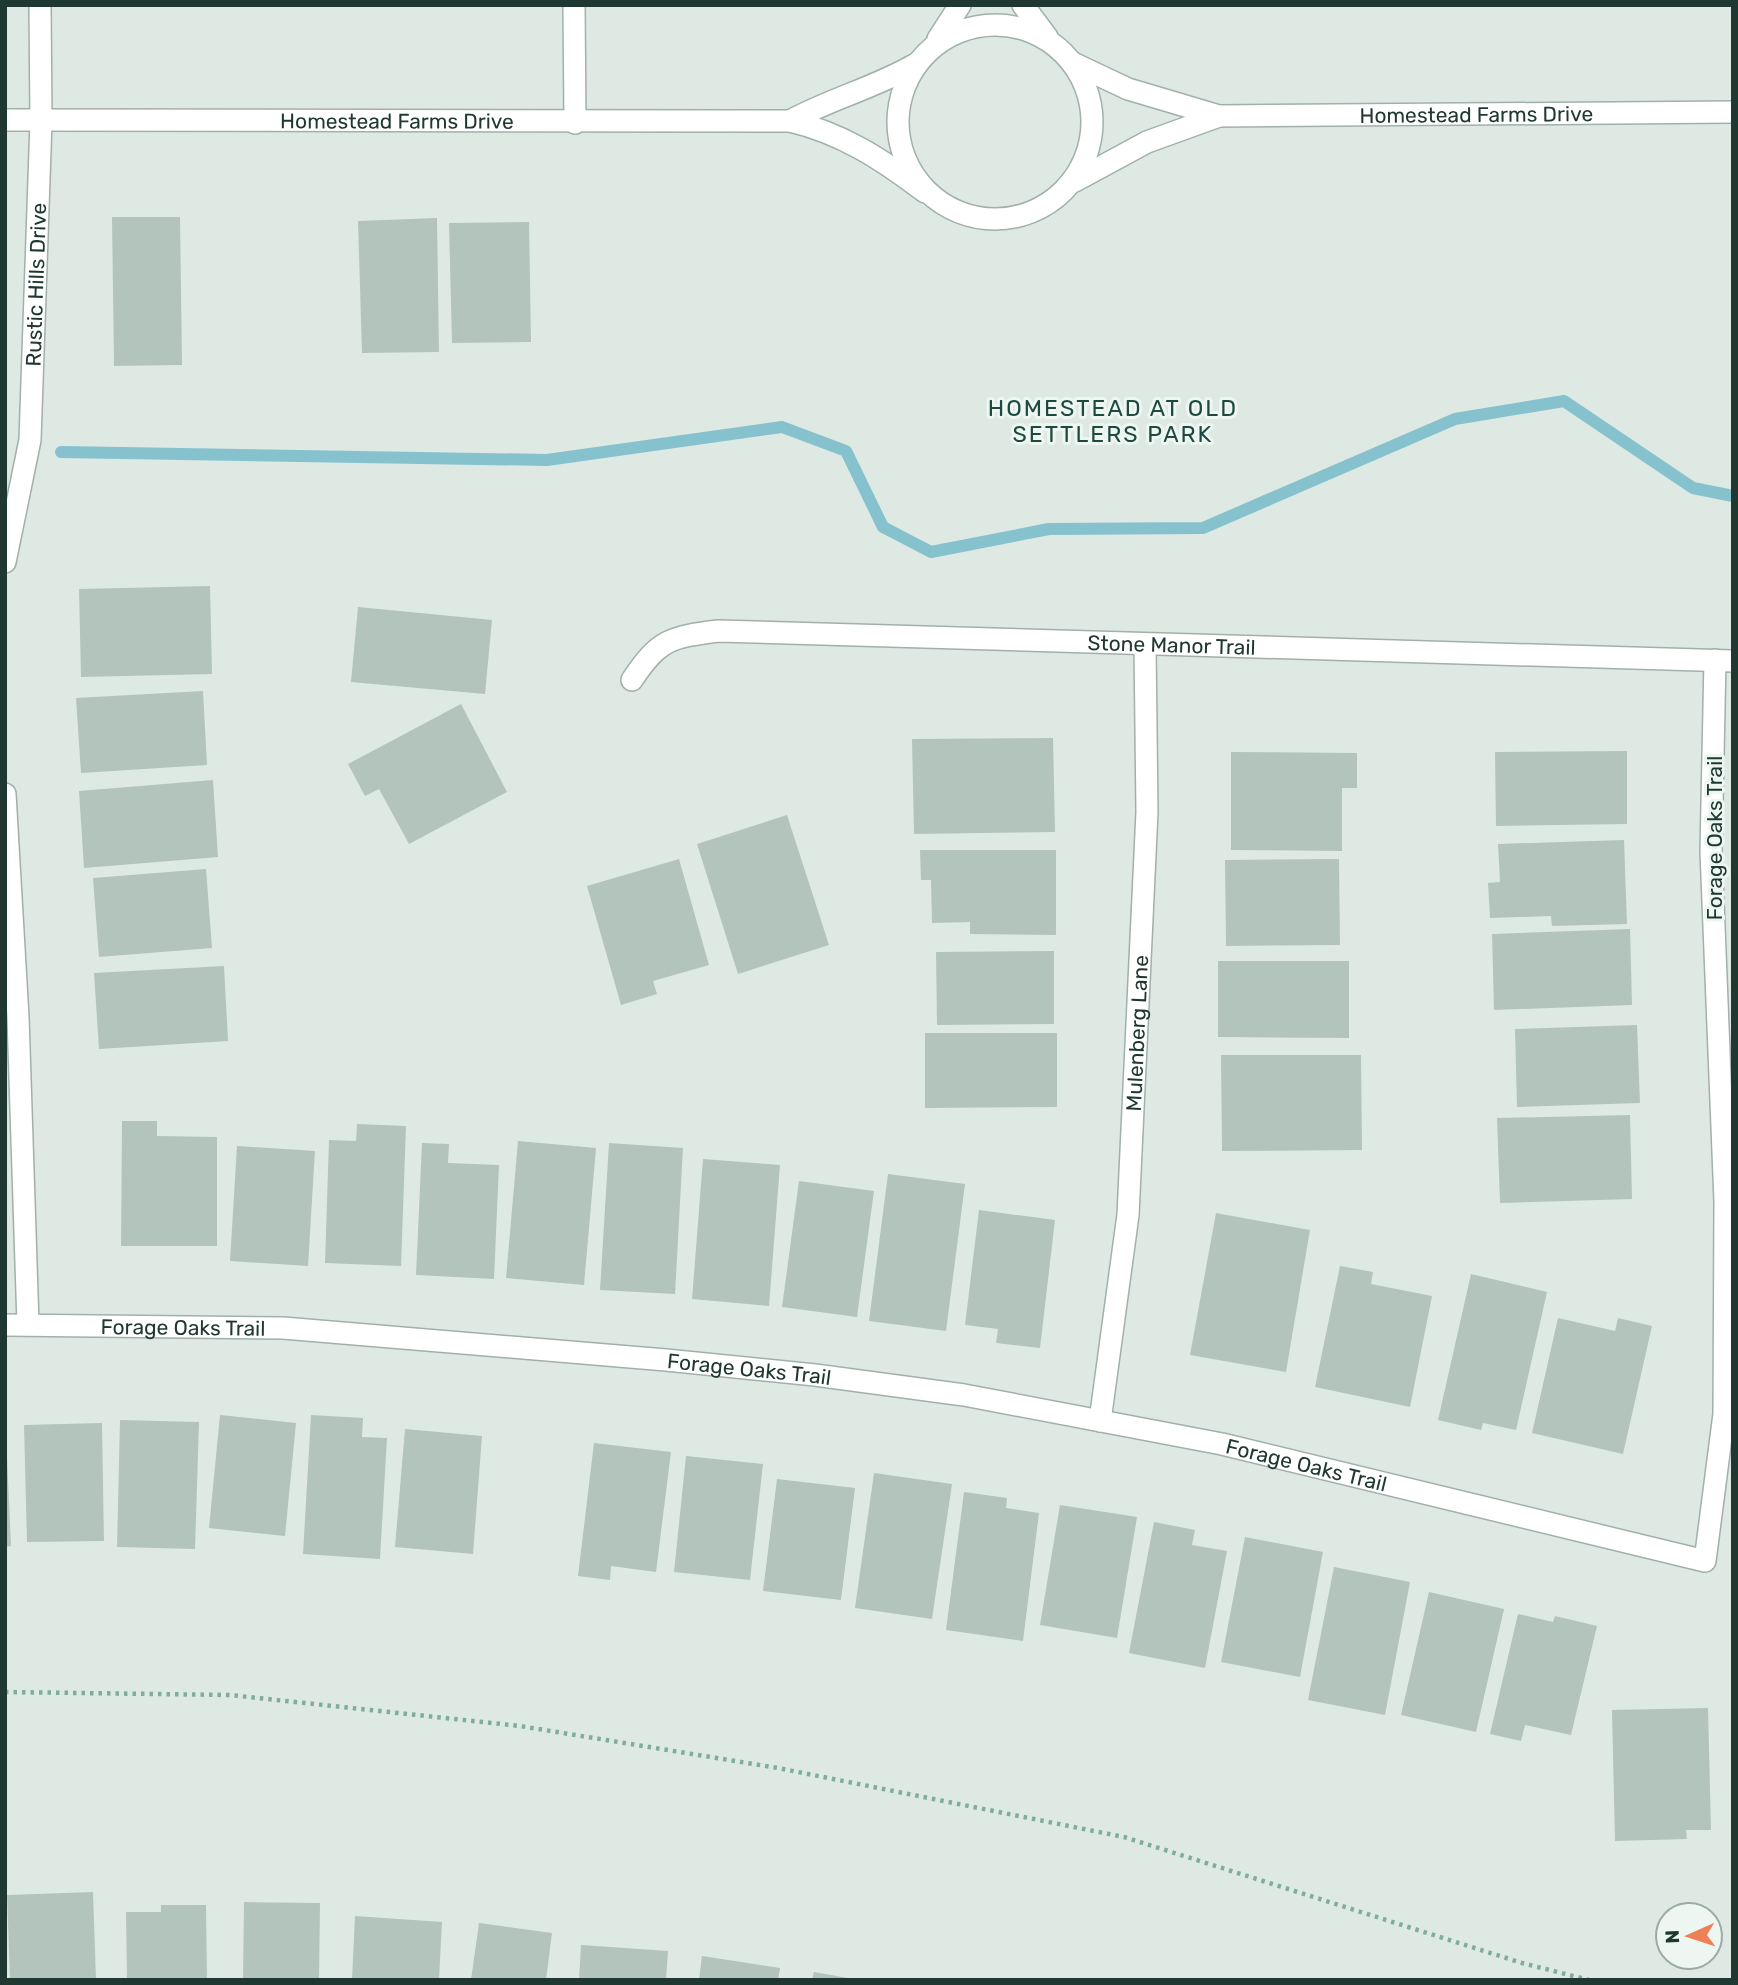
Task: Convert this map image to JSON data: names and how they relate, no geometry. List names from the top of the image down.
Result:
{
  "streets": {
    "street": [
      "Homestead Farms Drive",
      "Rustic Hills Drive",
      "Stone Manor Trail",
      "Forage Oaks Trail",
      "Mulenberg Lane"
    ]
  },
  "crossings": [
    ["Homestead Farms Drive", "Rustic Hills Drive"],
    ["Stone Manor Trail", "Forage Oaks Trail"],
    ["Stone Manor Trail", "Mulenberg Lane"],
    ["Forage Oaks Trail", "Mulenberg Lane"]
  ],
  "districts": ["HOMESTEAD AT OLD SETTLERS PARK"],
  "north": "left"
}
